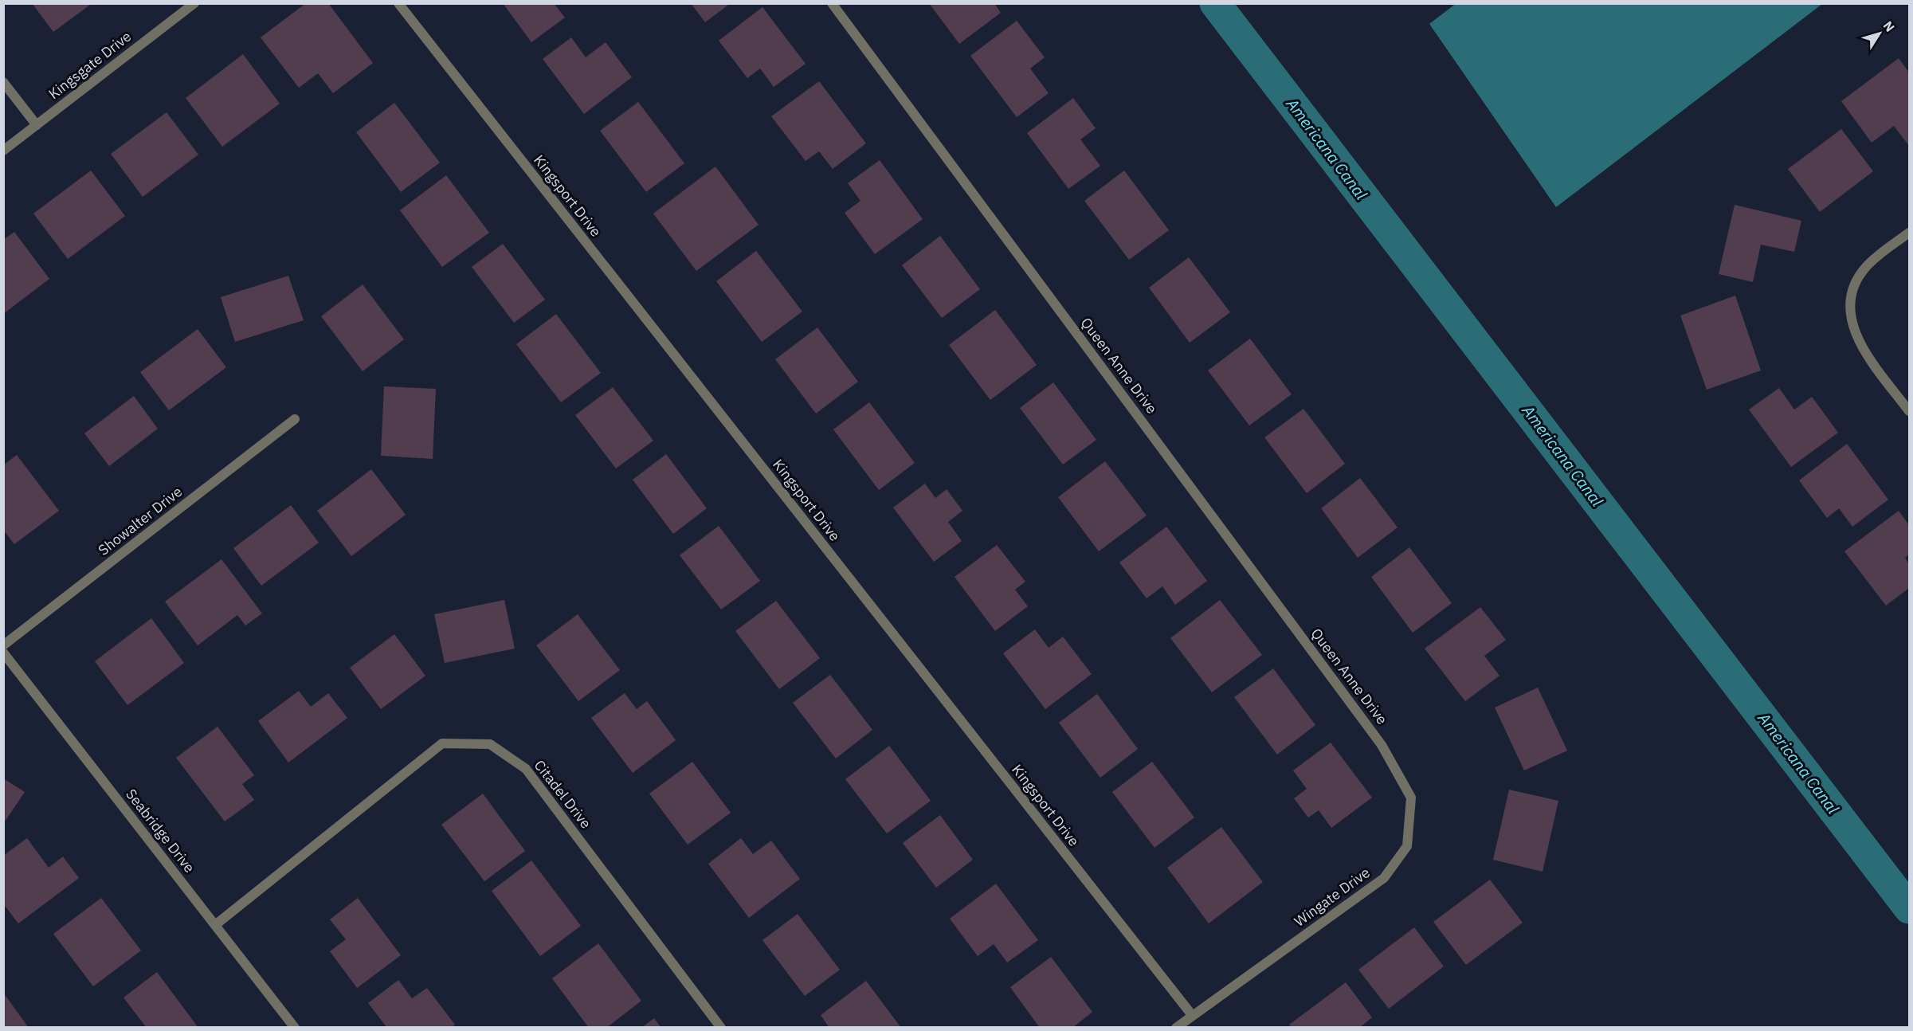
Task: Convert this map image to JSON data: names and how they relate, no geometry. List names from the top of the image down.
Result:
{
  "streets": {
    "street": [
      "Kingsgate Drive",
      "Kingsport Drive",
      "Queen Anne Drive",
      "Showalter Drive",
      "Citadel Drive",
      "Seabridge Drive",
      "Wingate Drive"
    ]
  },
  "crossings": [
    ["Kingsport Drive", "Wingate Drive"],
    ["Queen Anne Drive", "Wingate Drive"],
    ["Citadel Drive", "Seabridge Drive"]
  ],
  "water": ["Americana Canal"],
  "north": "top right"
}
